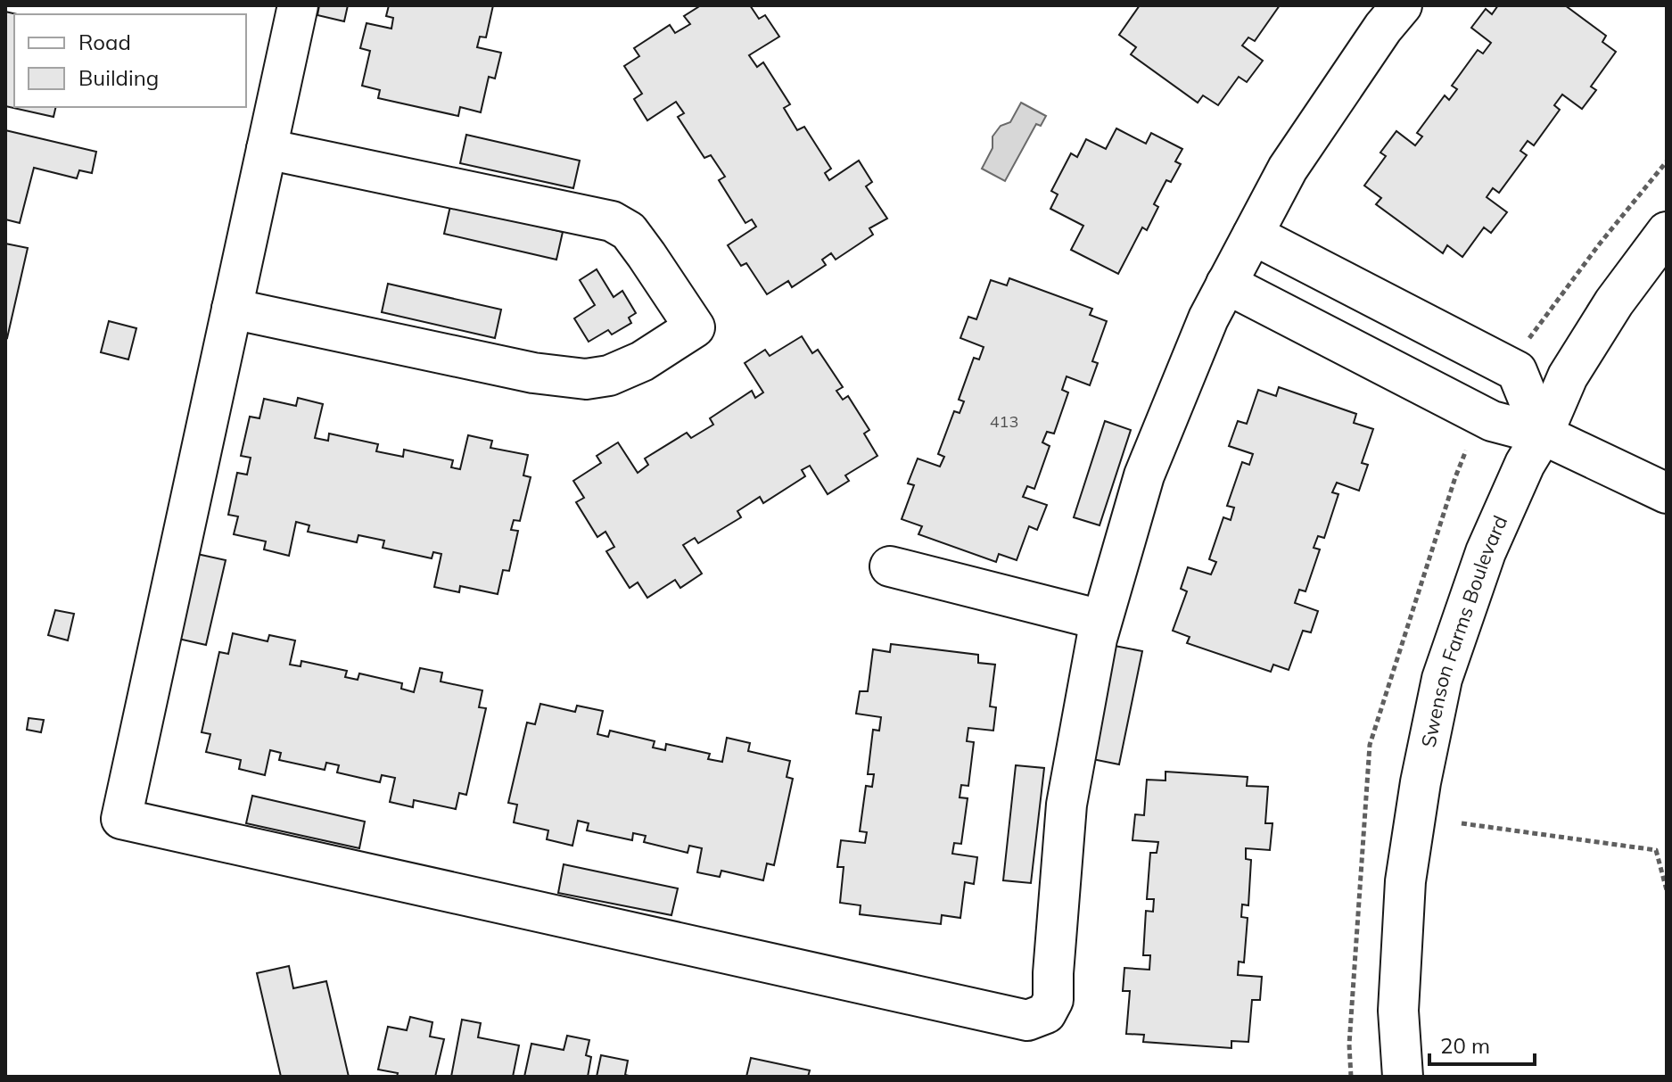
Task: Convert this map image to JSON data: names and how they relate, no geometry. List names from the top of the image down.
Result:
{
  "streets": {
    "street": ["Swenson Farms Boulevard"]
  },
  "house_numbers": ["413"],
  "legend": ["Road", "Building"],
  "scale_bar": "20 m"
}
